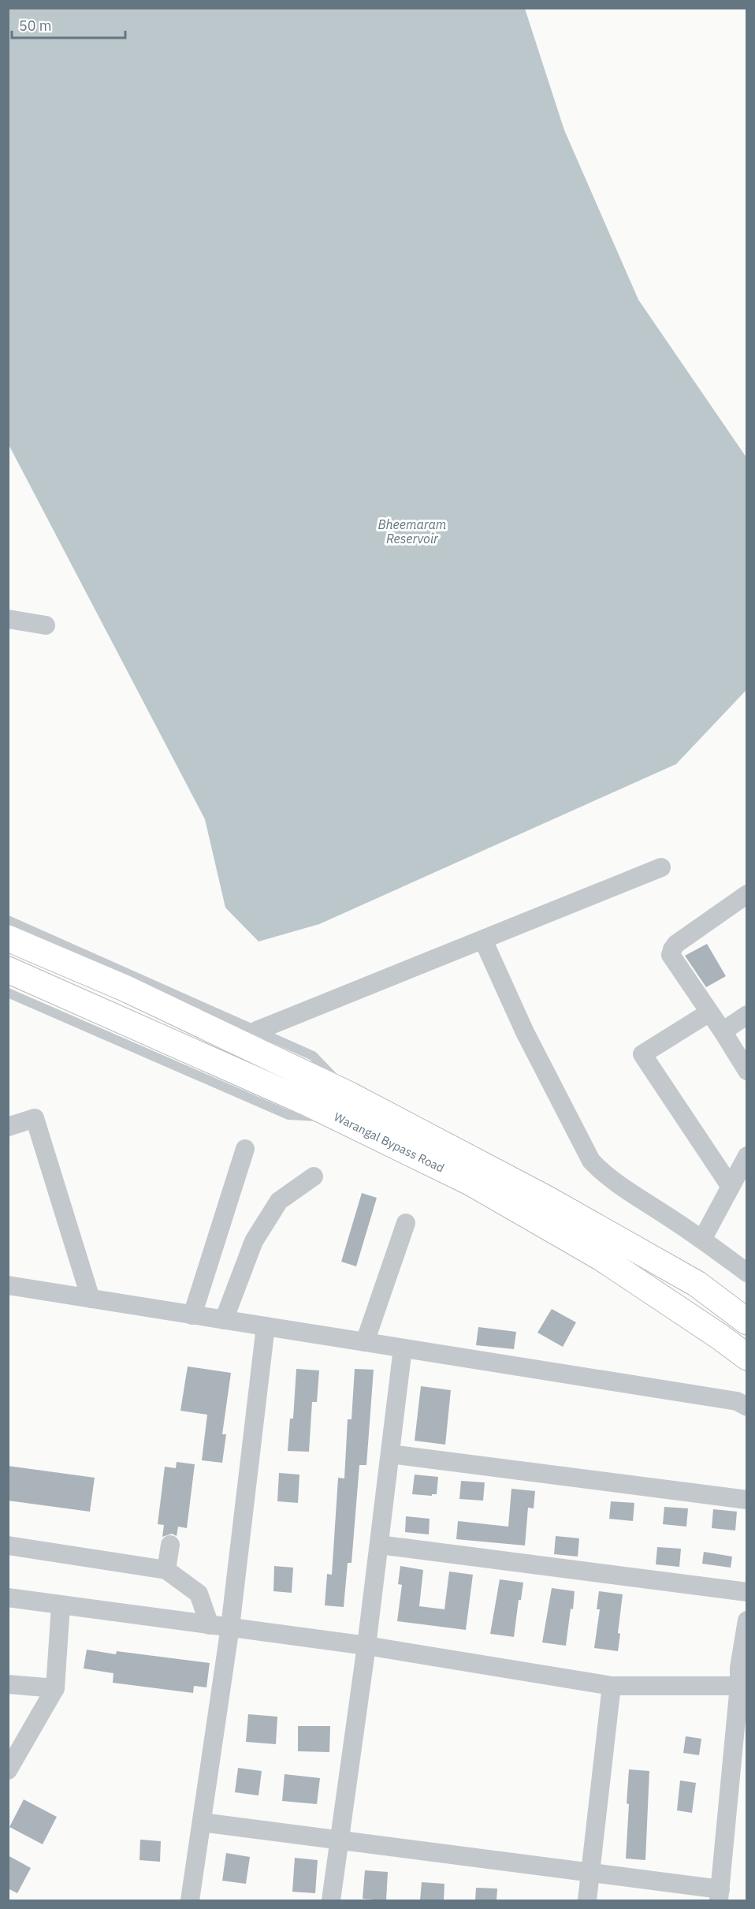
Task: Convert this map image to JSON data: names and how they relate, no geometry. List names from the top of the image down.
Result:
{
  "streets": {
    "highway": ["Warangal Bypass Road"]
  },
  "water": ["Bheemaram Reservoir"],
  "scale_bar": "50 m"
}
